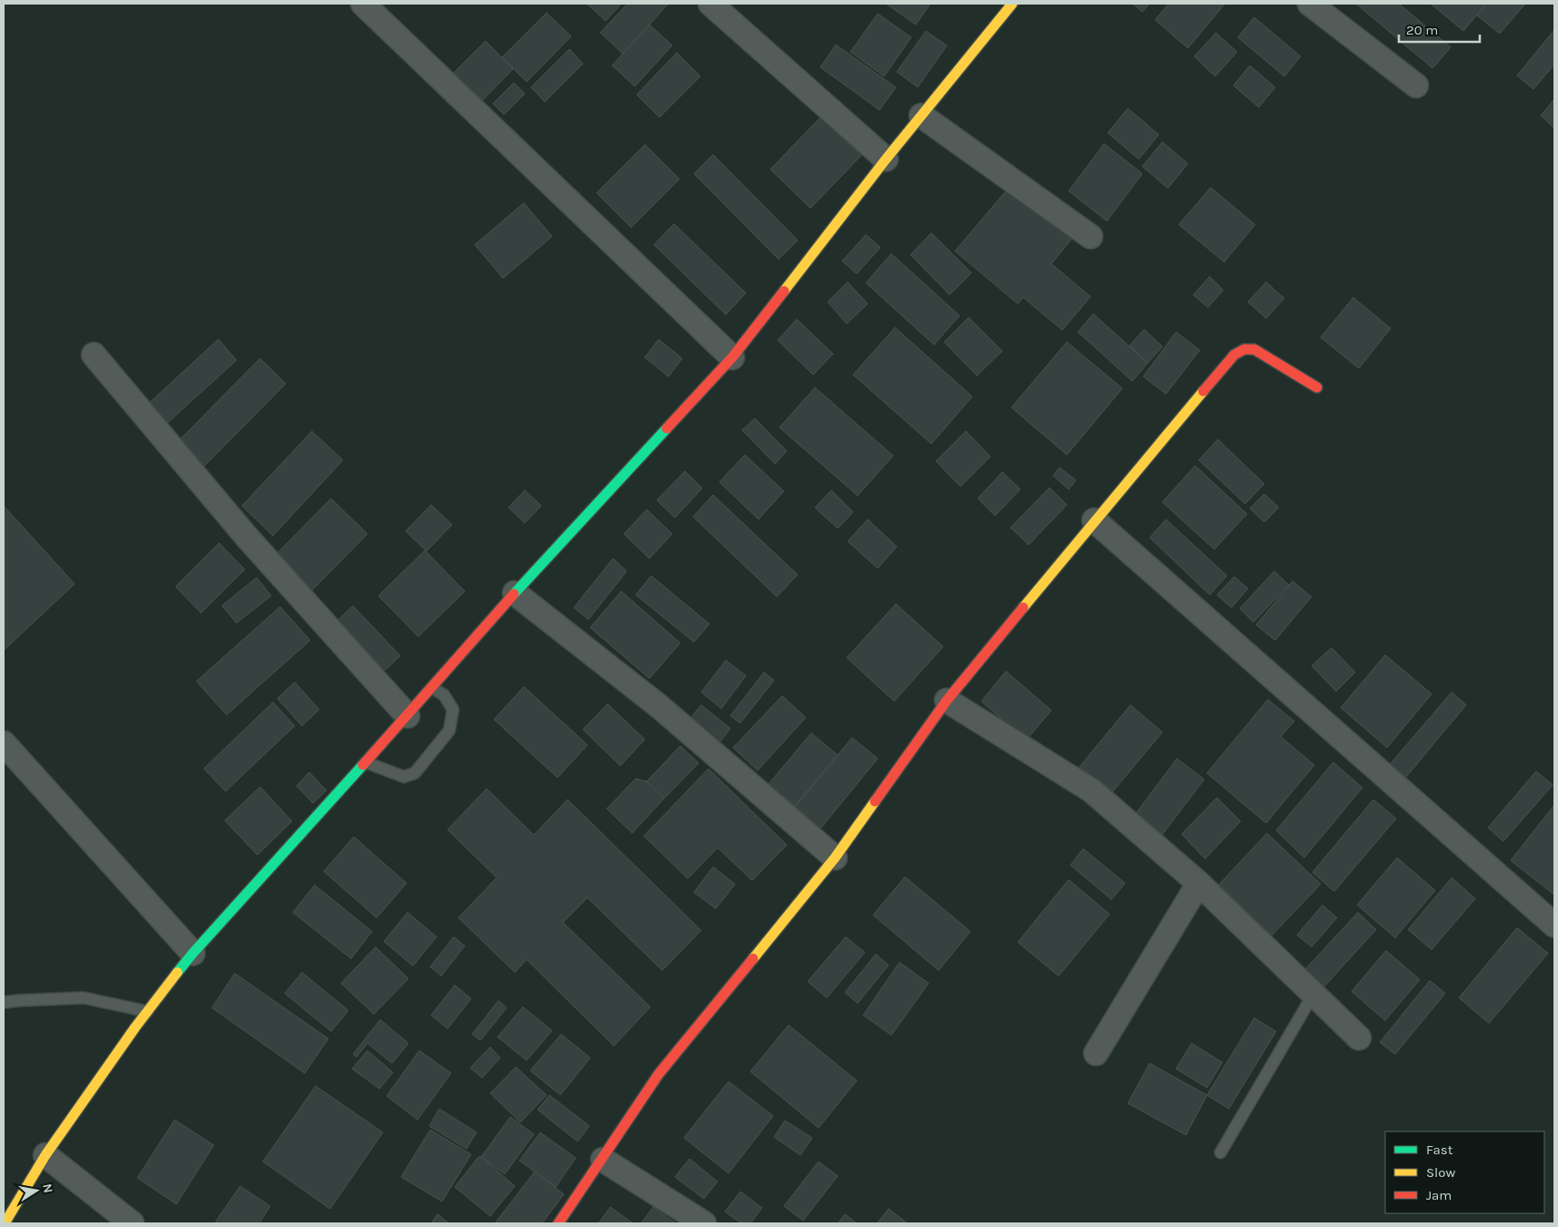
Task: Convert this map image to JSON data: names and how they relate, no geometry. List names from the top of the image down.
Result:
{
  "legend": ["Fast", "Slow", "Jam"],
  "scale_bar": "20 m",
  "north": "right"
}
